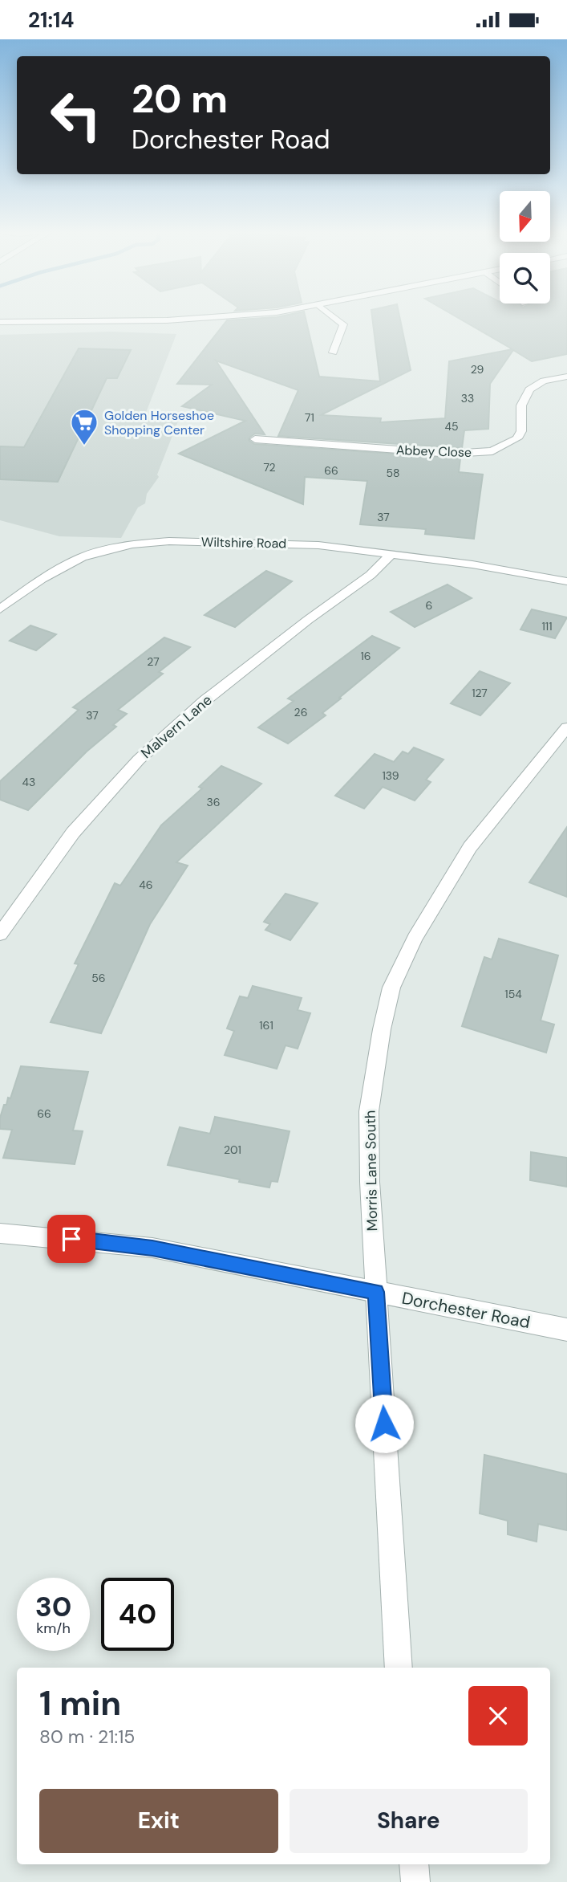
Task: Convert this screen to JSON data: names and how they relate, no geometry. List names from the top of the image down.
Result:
{
  "streets": {
    "street": [
      "Abbey Close",
      "Wiltshire Road",
      "Malvern Lane",
      "Morris Lane South",
      "Dorchester Road"
    ]
  },
  "crossings": [
    ["Wiltshire Road", "Malvern Lane"],
    ["Morris Lane South", "Dorchester Road"]
  ],
  "places": {
    "supermarket": ["Golden Horseshoe Shopping Center"]
  },
  "house_numbers": [
    "29",
    "33",
    "71",
    "45",
    "72",
    "66",
    "58",
    "37",
    "6",
    "111",
    "16",
    "27",
    "127",
    "26",
    "37",
    "139",
    "43",
    "36",
    "46",
    "56",
    "154",
    "161",
    "66",
    "201"
  ],
  "north": "bottom",
  "page": {
    "status": "21:14",
    "turn": ["20 m", "Dorchester Road"],
    "speed": "30 km/h",
    "limit": "40",
    "heading": ["1 min", "80 m · 21:15"],
    "buttons": ["Exit", "Share"]
  }
}
